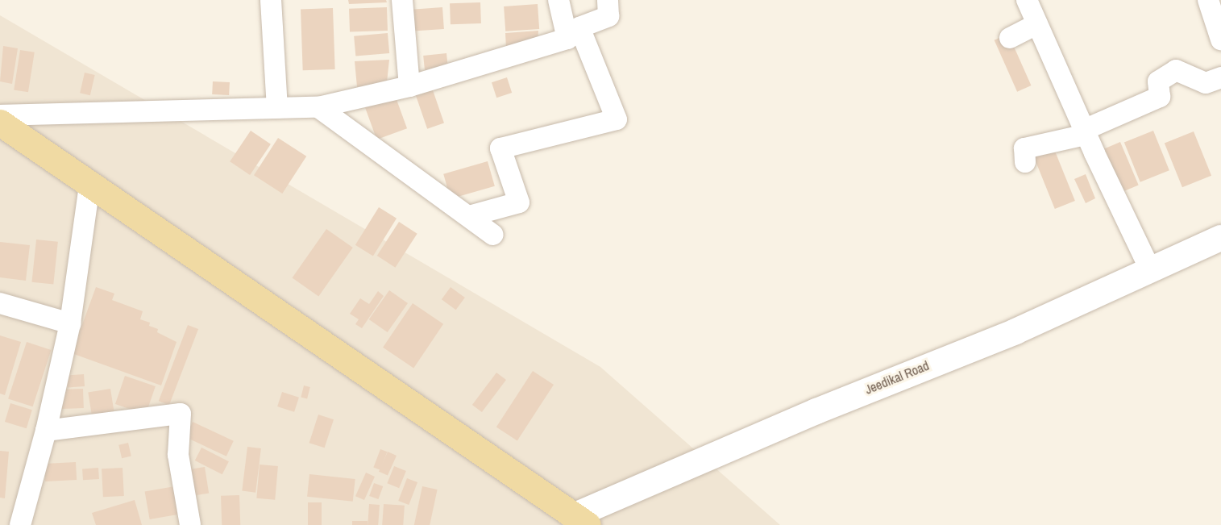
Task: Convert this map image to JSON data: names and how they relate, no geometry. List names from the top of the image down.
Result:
{
  "streets": {
    "street": ["Jeedikal Road"]
  }
}
